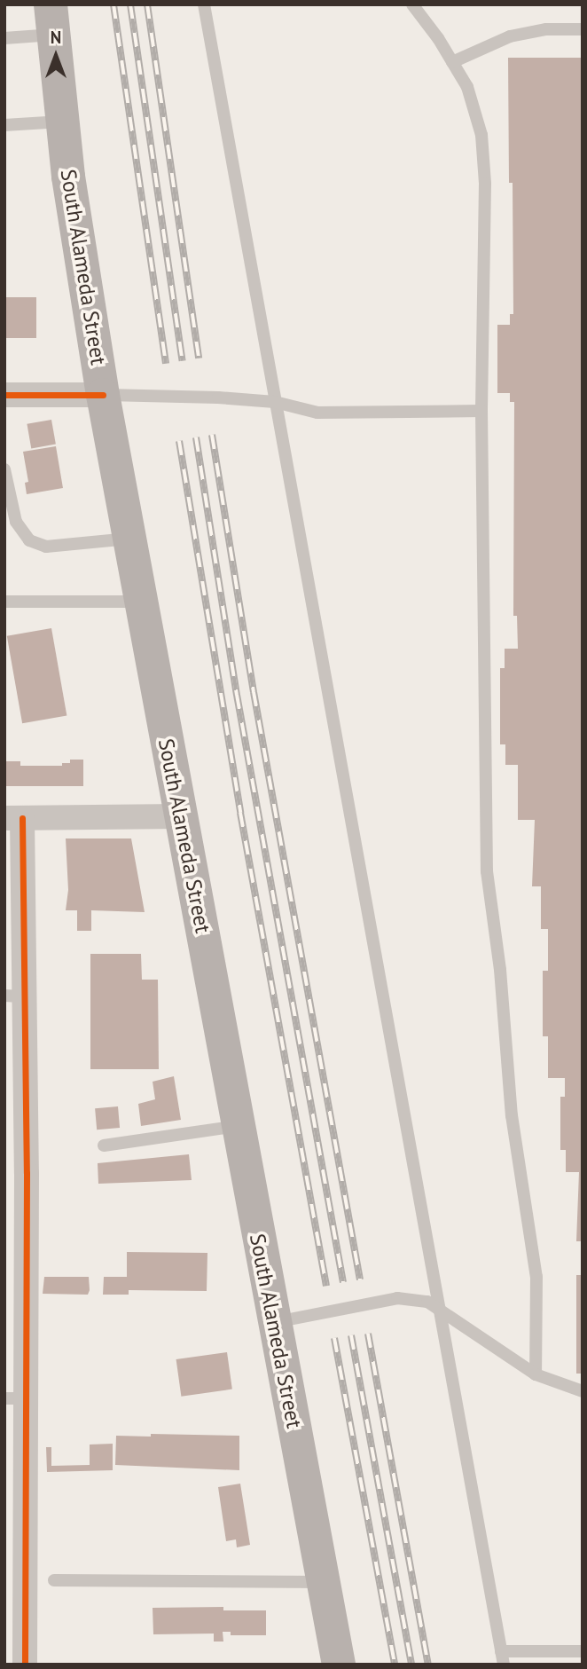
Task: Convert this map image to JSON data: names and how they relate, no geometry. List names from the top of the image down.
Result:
{
  "streets": {
    "main road": ["South Alameda Street"]
  },
  "north": "top"
}
